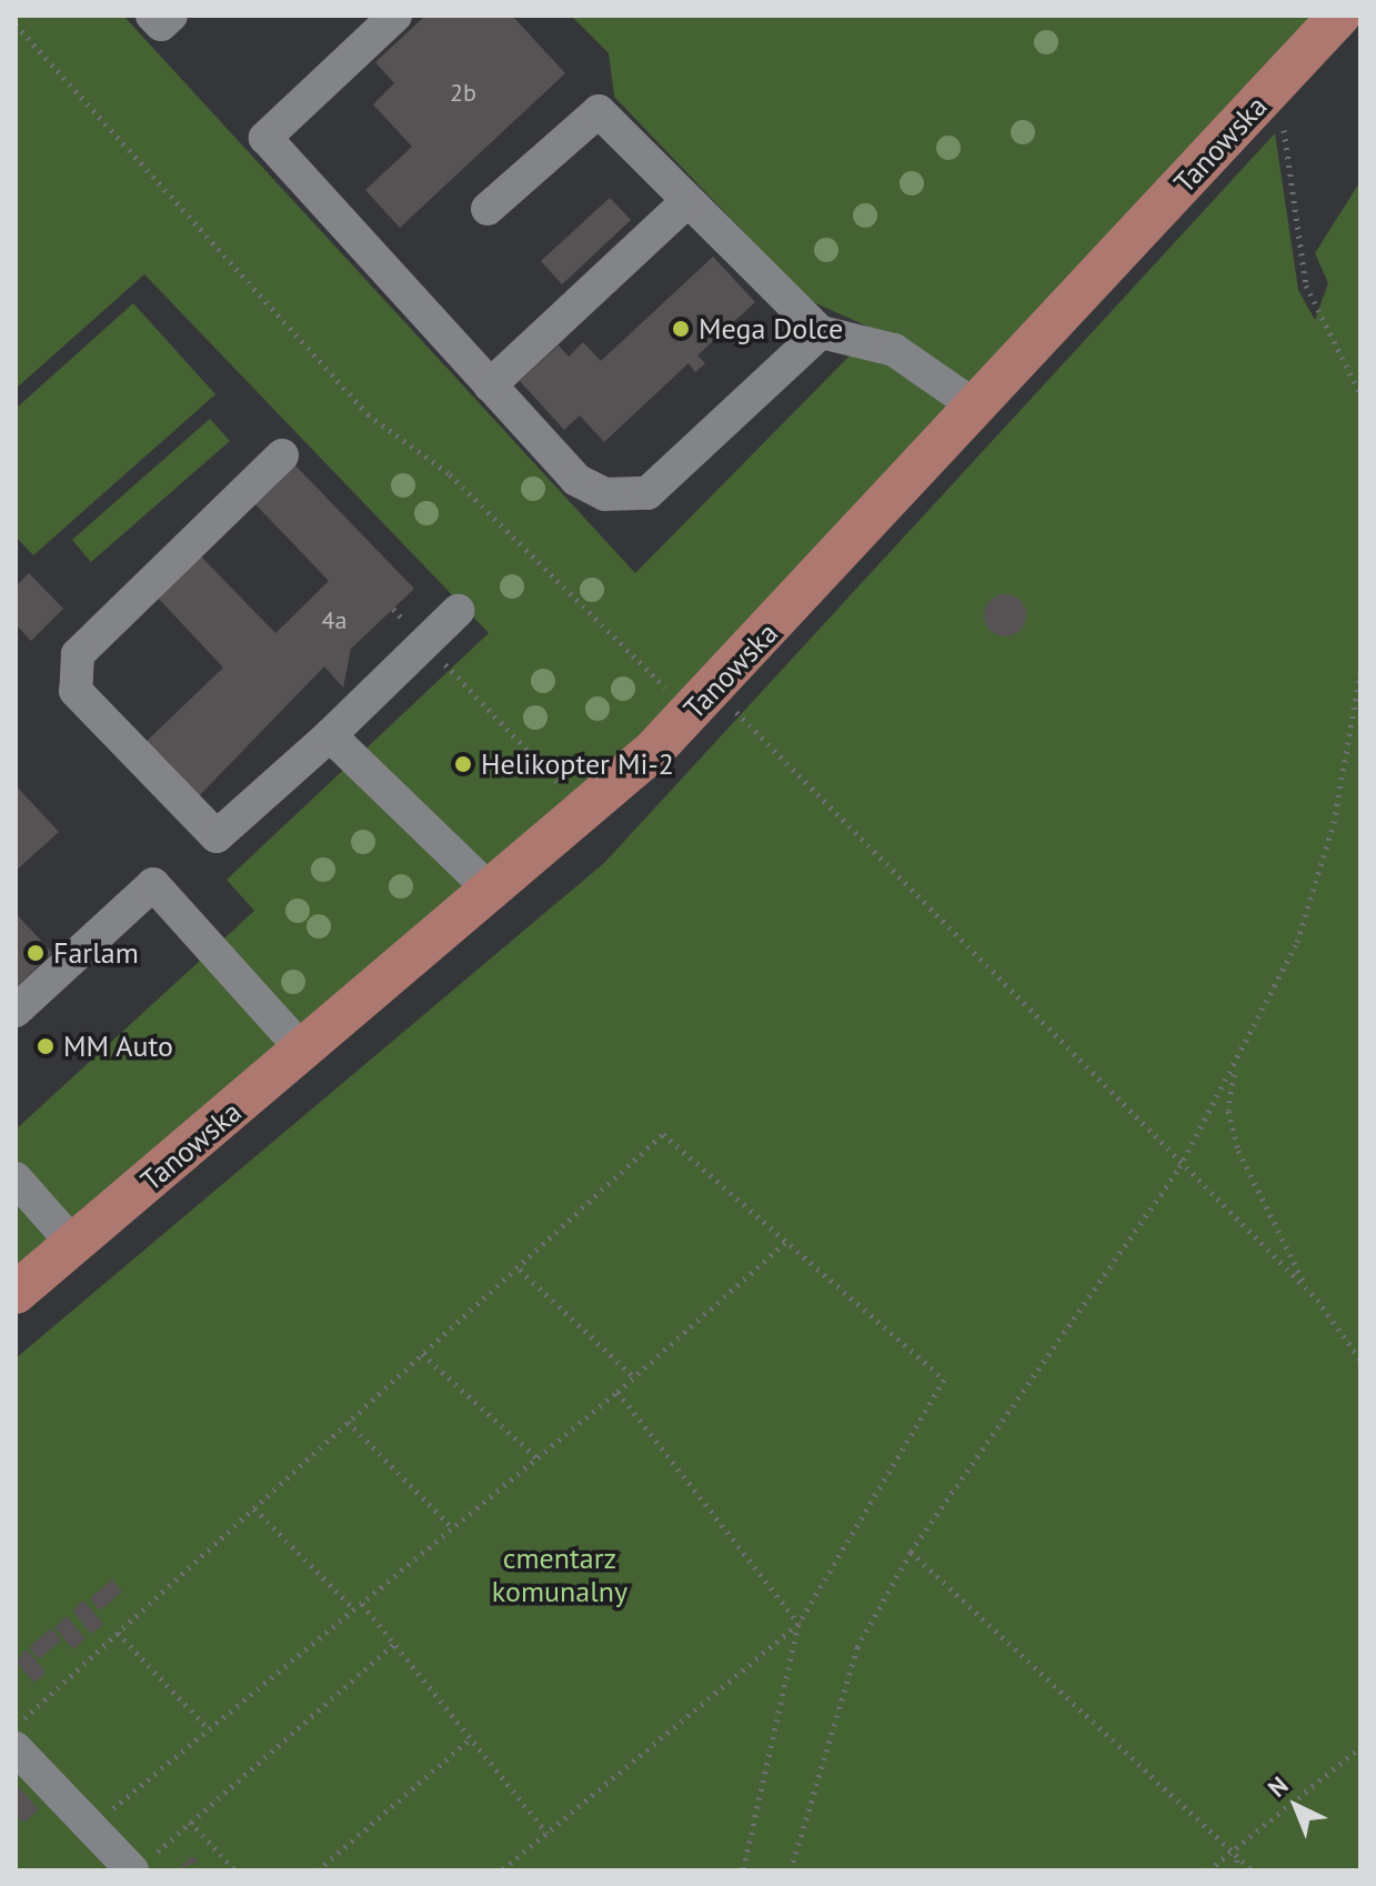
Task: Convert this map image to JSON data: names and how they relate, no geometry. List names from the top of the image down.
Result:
{
  "streets": {
    "main road": ["Tanowska"]
  },
  "parks": ["cmentarz komunalny"],
  "places": [
    "Mega Dolce",
    "Helikopter Mi-2",
    "Farlam",
    "MM Auto"
  ],
  "house_numbers": ["2b", "4a"],
  "north": "top left"
}
